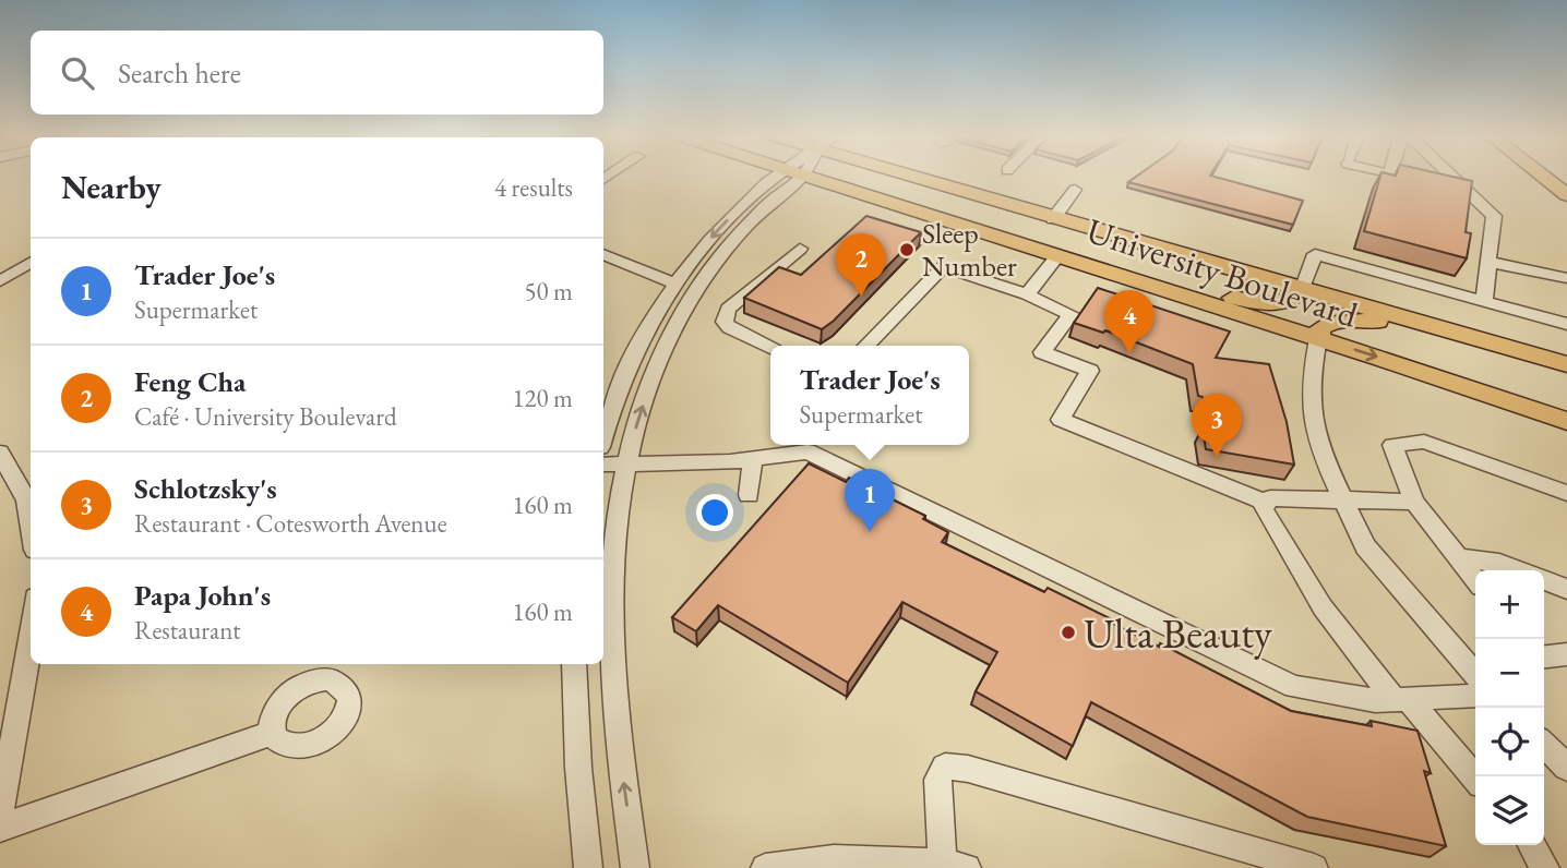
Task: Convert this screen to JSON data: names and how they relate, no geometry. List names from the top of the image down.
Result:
{
  "streets": {
    "main road": ["University Boulevard"]
  },
  "places": ["Sleep Number", "Ulta Beauty"],
  "page": {
    "search": "Search here",
    "heading": ["Nearby", "4 results"],
    "pins": [
      "2",
      "4",
      "3",
      "1"
    ],
    "list": [
      {
        "mark": "1",
        "name": "Trader Joe's",
        "note": "Supermarket",
        "value": "50 m"
      },
      {
        "mark": "2",
        "name": "Feng Cha",
        "note": "Café · University Boulevard",
        "value": "120 m"
      },
      {
        "mark": "3",
        "name": "Schlotzsky's",
        "note": "Restaurant · Cotesworth Avenue",
        "value": "160 m"
      },
      {
        "mark": "4",
        "name": "Papa John's",
        "note": "Restaurant",
        "value": "160 m"
      }
    ],
    "popup": ["Trader Joe's", "Supermarket"],
    "map_buttons": ["+", "−"]
  }
}
